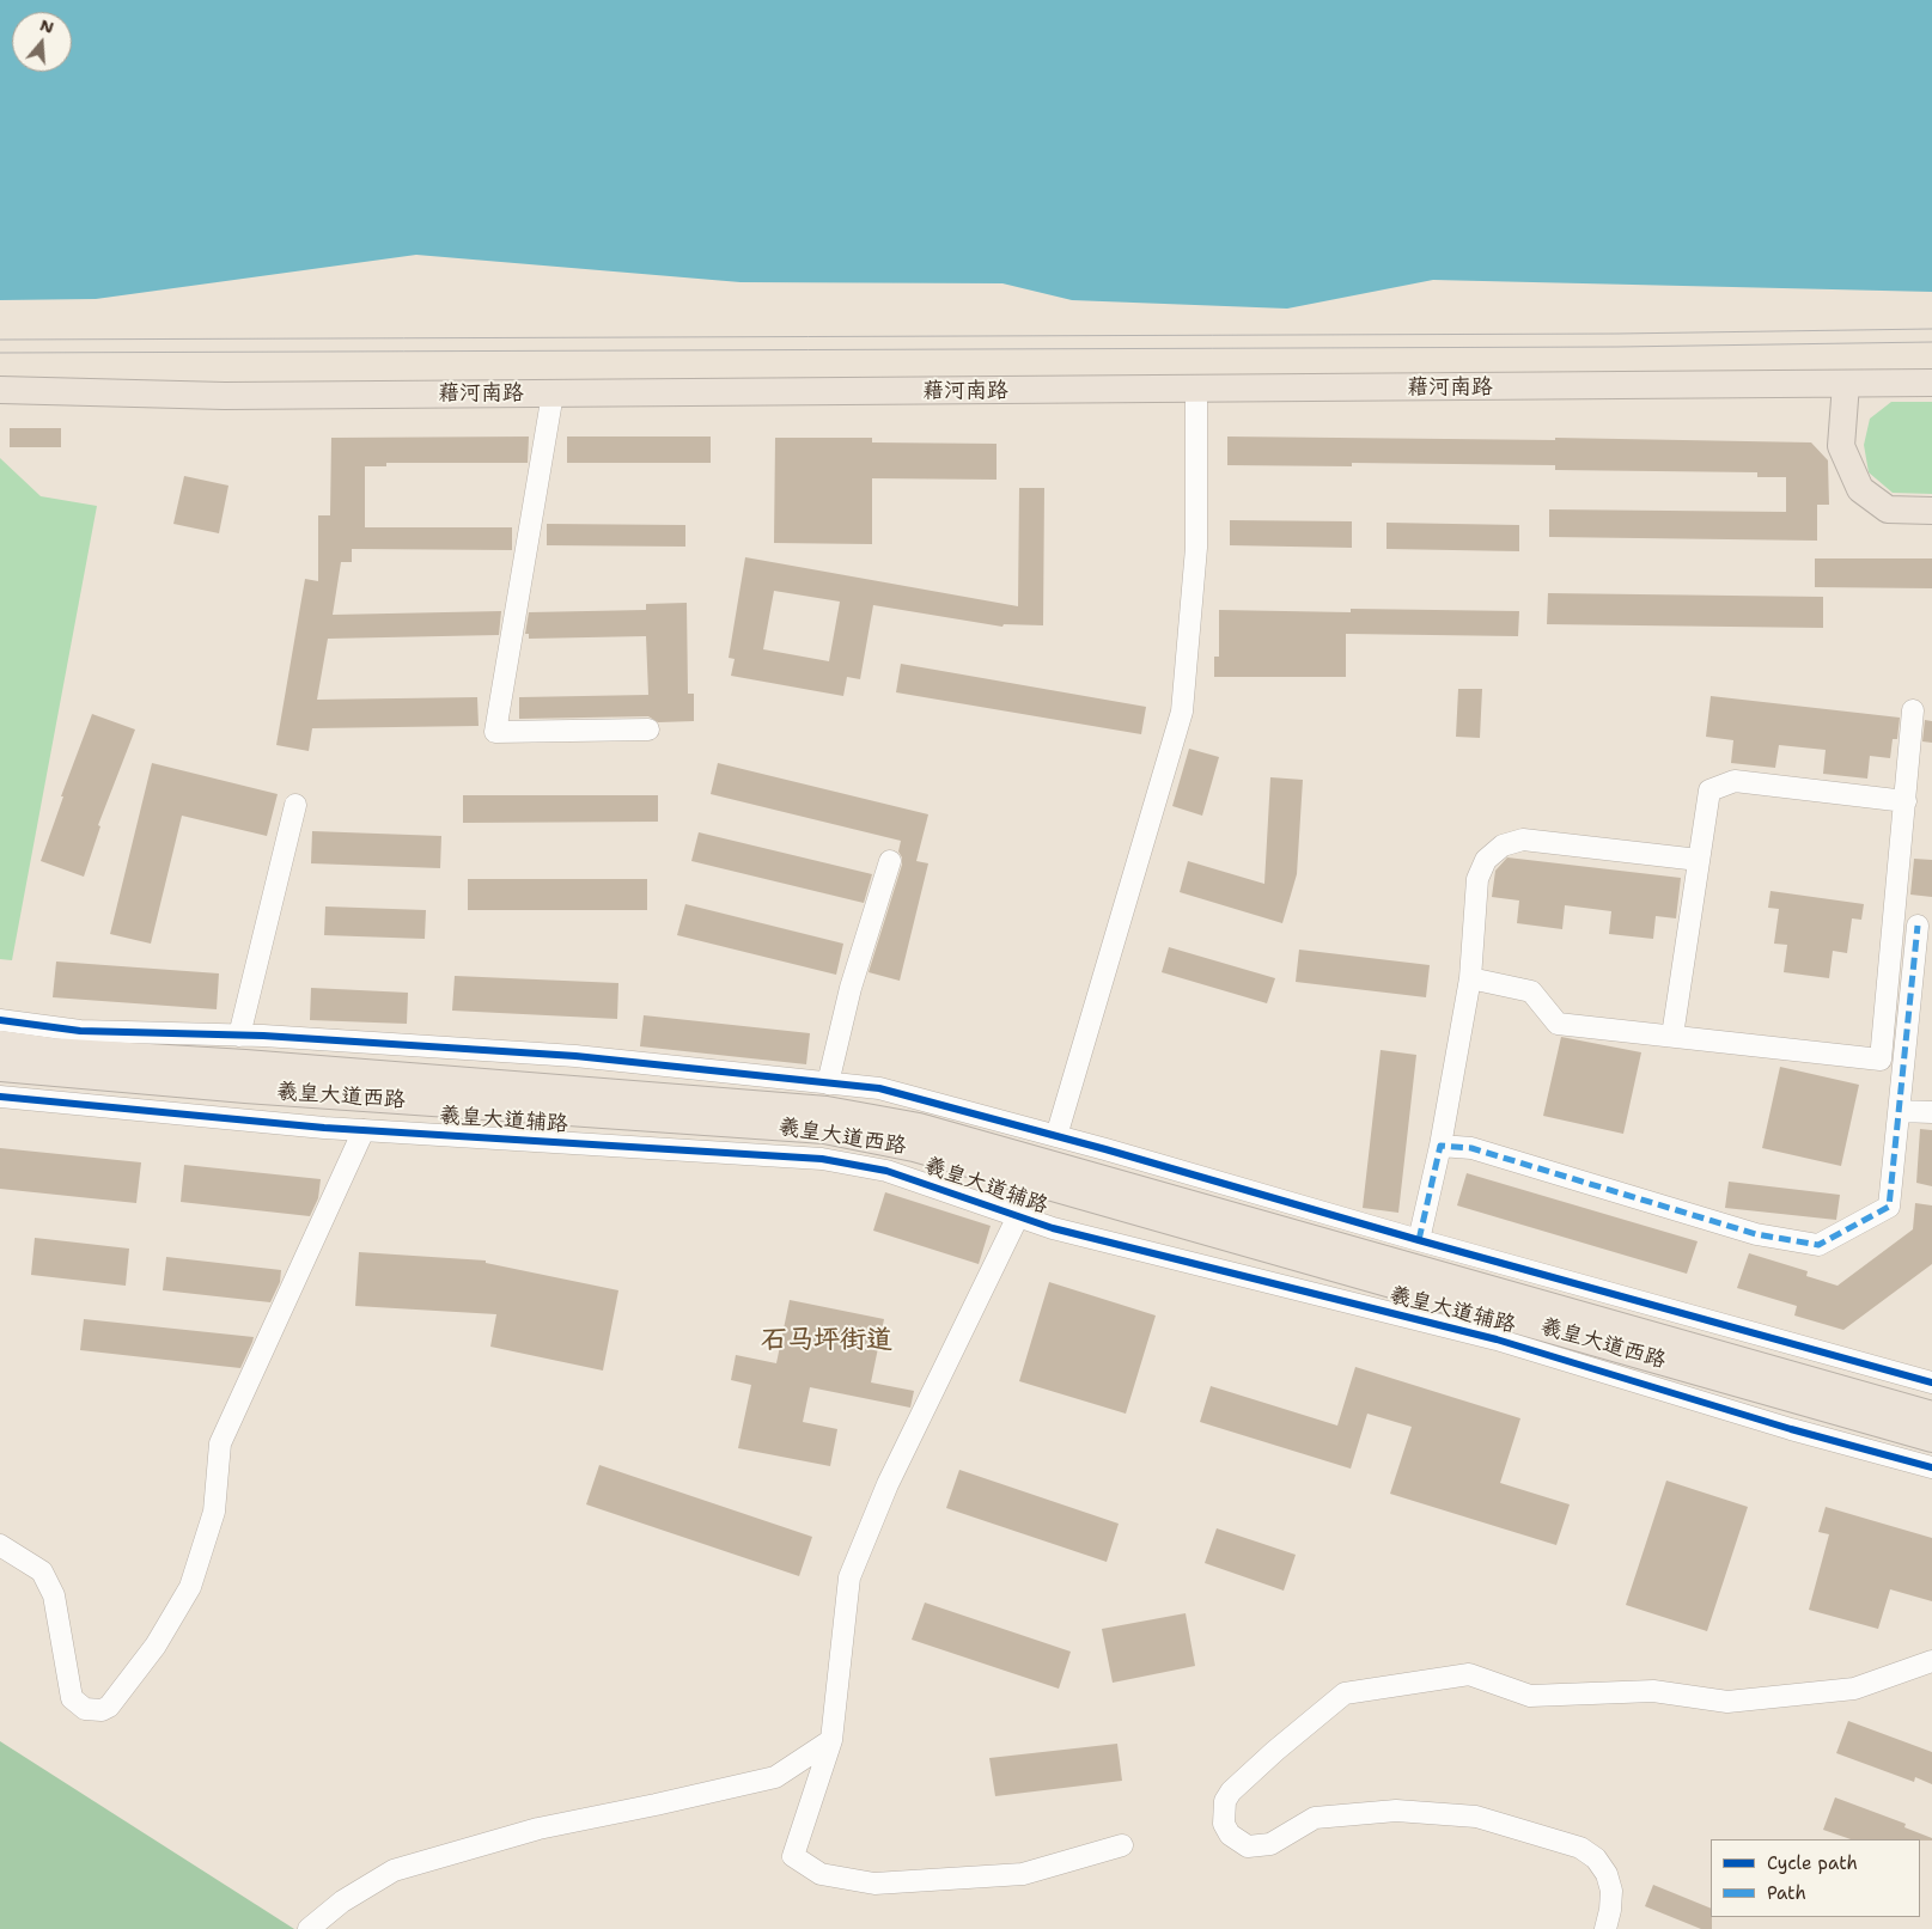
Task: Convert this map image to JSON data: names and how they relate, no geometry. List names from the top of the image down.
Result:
{
  "streets": {
    "main road": ["藉河南路", "羲皇大道西路"],
    "street": ["羲皇大道辅路"]
  },
  "districts": ["石马坪街道"],
  "legend": ["Cycle path", "Path"],
  "north": "top"
}
